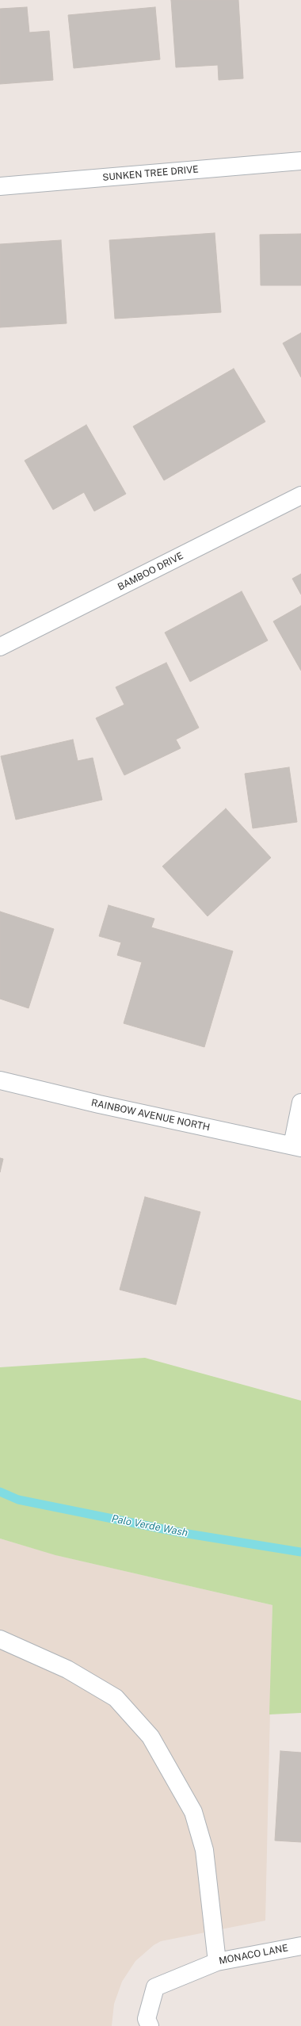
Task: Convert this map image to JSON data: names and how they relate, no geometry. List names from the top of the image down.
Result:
{
  "streets": {
    "street": [
      "SUNKEN TREE DRIVE",
      "BAMBOO DRIVE",
      "RAINBOW AVENUE NORTH",
      "MONACO LANE"
    ]
  },
  "water": ["Palo Verde Wash"]
}
